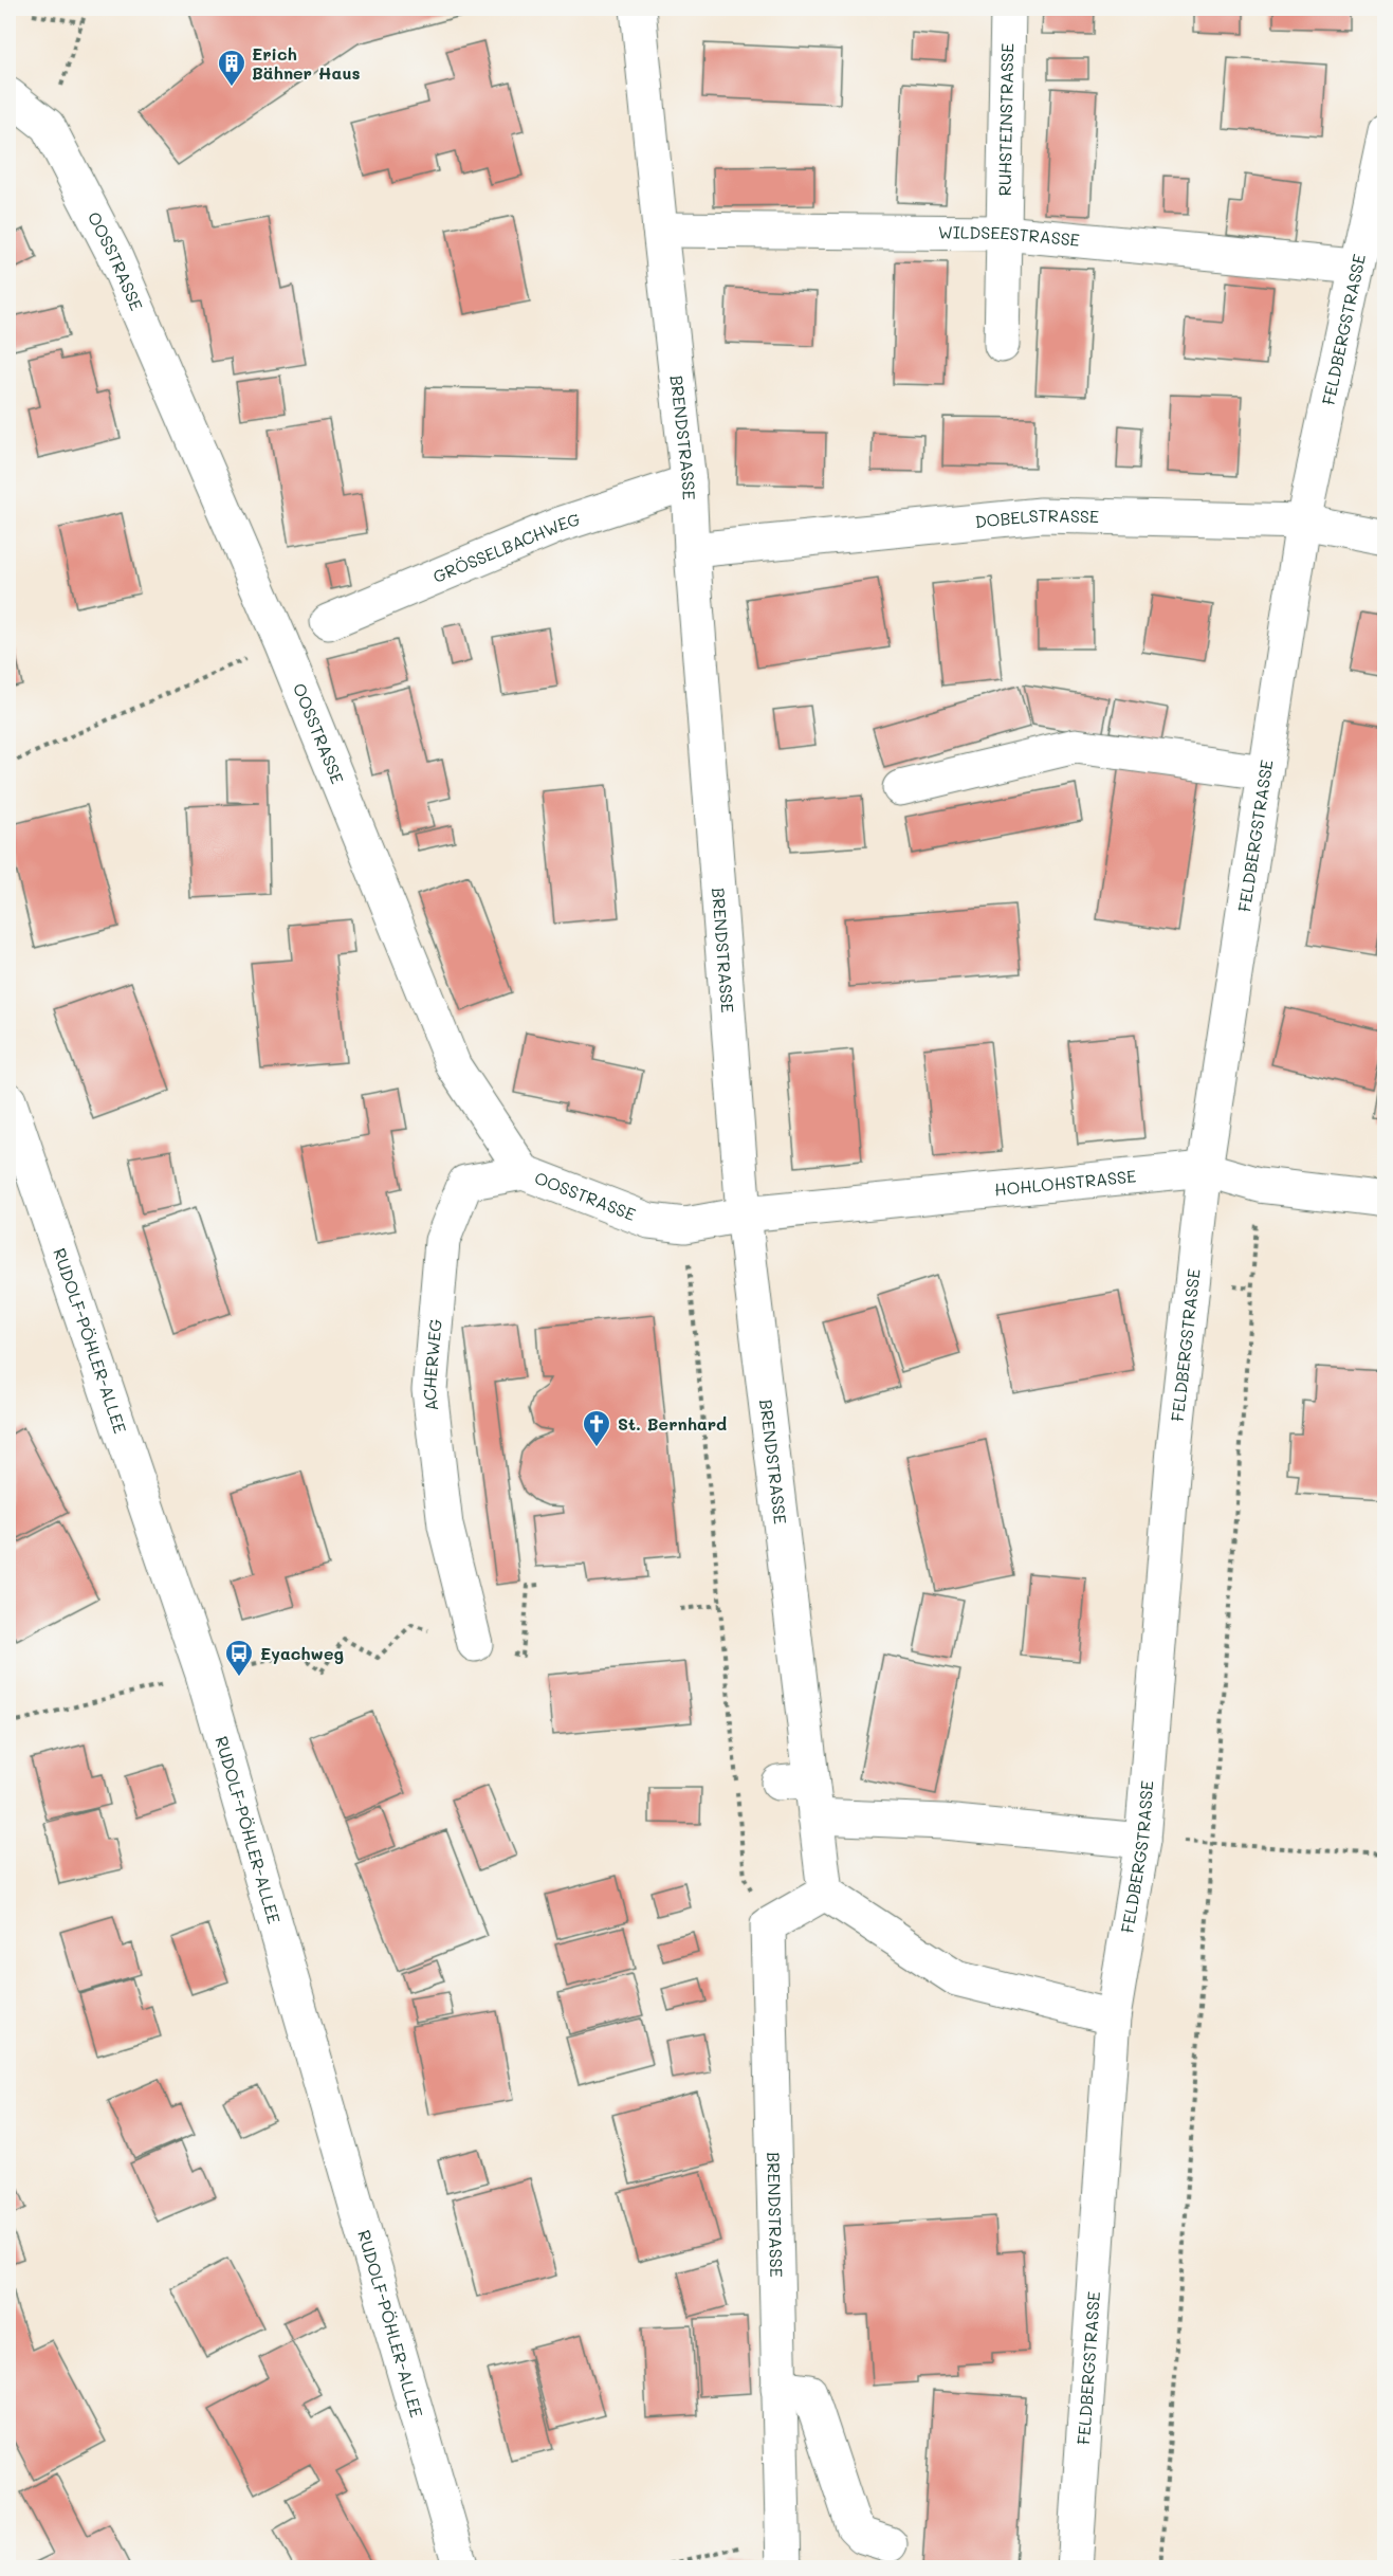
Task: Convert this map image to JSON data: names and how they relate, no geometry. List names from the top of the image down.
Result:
{
  "streets": {
    "street": [
      "RUHSTEINSTRASSE",
      "WILDSEESTRASSE",
      "OOSSTRASSE",
      "FELDBERGSTRASSE",
      "BRENDSTRASSE",
      "DOBELSTRASSE",
      "GRÖSSELBACHWEG",
      "HOHLOHSTRASSE",
      "RUDOLF-PÖHLER-ALLEE",
      "ACHERWEG"
    ]
  },
  "crossings": [
    ["RUHSTEINSTRASSE", "WILDSEESTRASSE"],
    ["WILDSEESTRASSE", "FELDBERGSTRASSE"],
    ["WILDSEESTRASSE", "BRENDSTRASSE"],
    ["OOSSTRASSE", "BRENDSTRASSE"],
    ["OOSSTRASSE", "HOHLOHSTRASSE"],
    ["OOSSTRASSE", "ACHERWEG"],
    ["FELDBERGSTRASSE", "DOBELSTRASSE"],
    ["FELDBERGSTRASSE", "HOHLOHSTRASSE"],
    ["BRENDSTRASSE", "DOBELSTRASSE"],
    ["BRENDSTRASSE", "GRÖSSELBACHWEG"],
    ["BRENDSTRASSE", "HOHLOHSTRASSE"]
  ],
  "places": {
    "building": ["Erich Bähner Haus"],
    "church": ["St. Bernhard"],
    "bus stop": ["Eyachweg"]
  }
}
